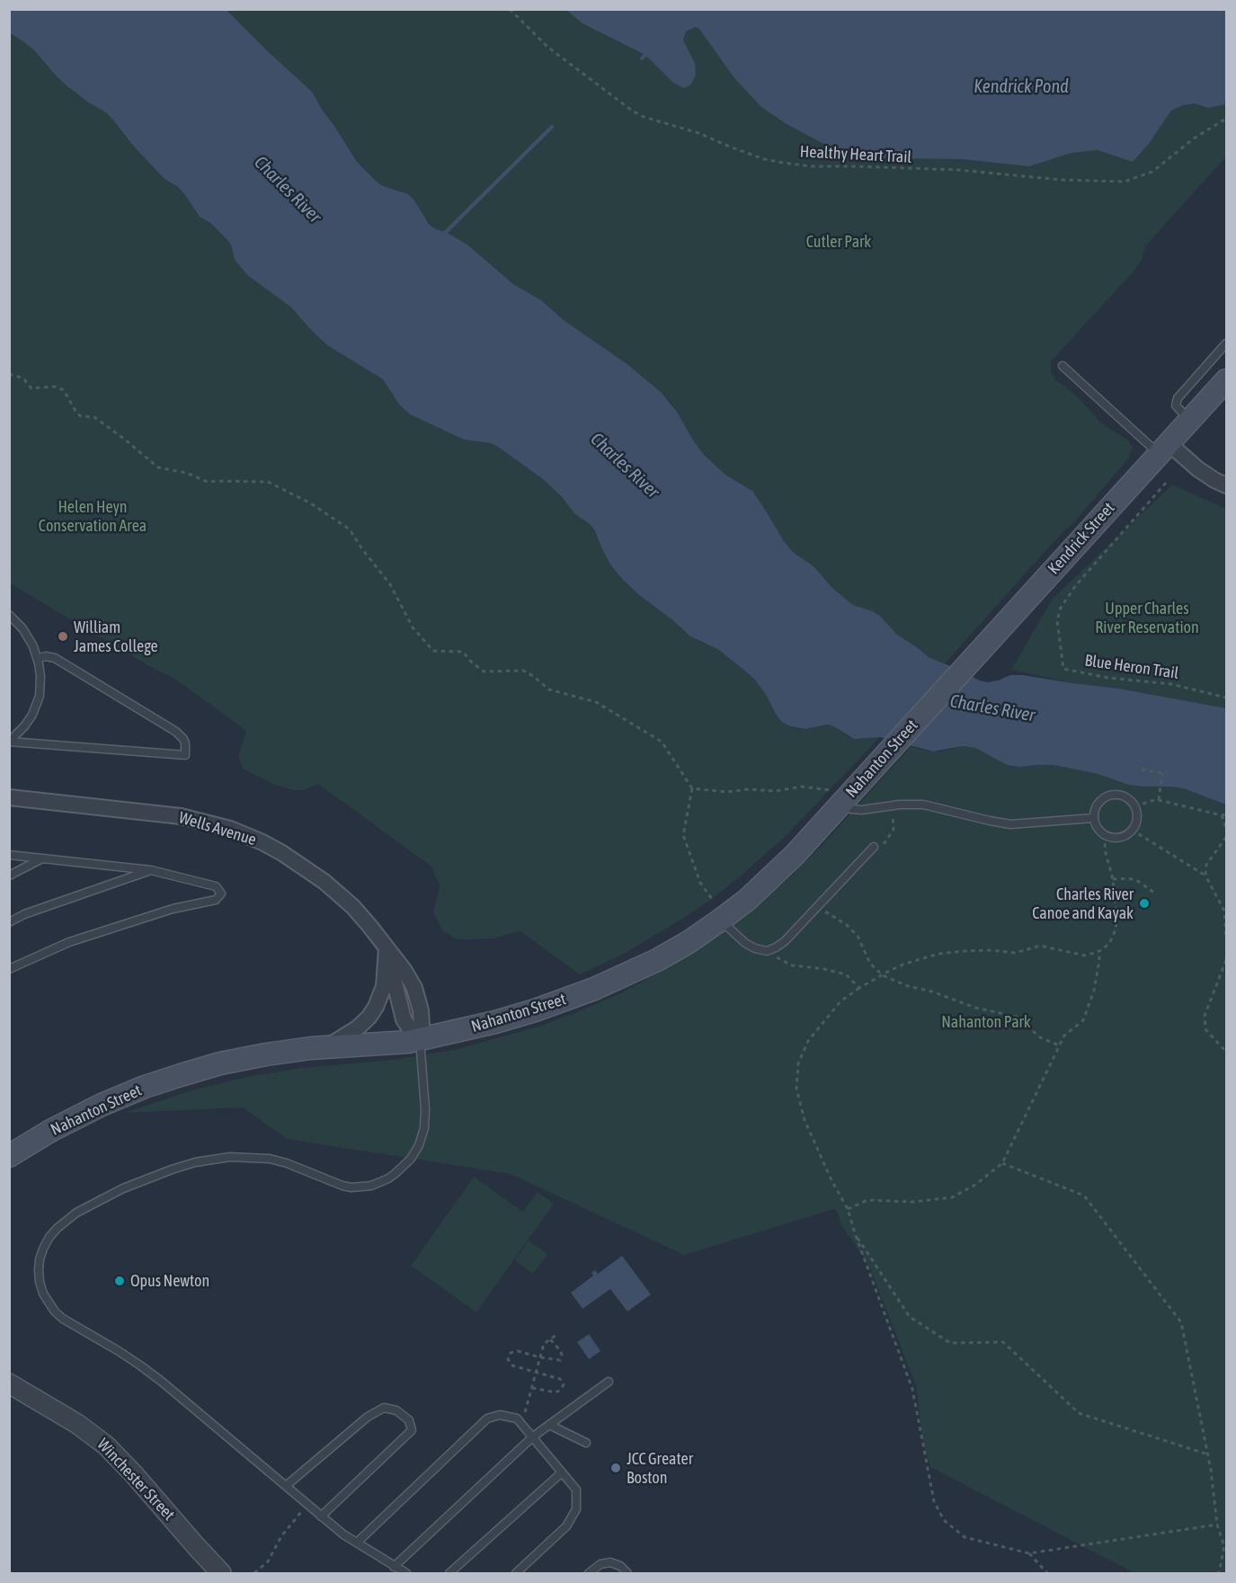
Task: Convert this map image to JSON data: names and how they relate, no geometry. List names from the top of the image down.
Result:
{
  "streets": {
    "main road": ["Kendrick Street", "Nahanton Street"],
    "street": ["Wells Avenue", "Winchester Street"],
    "path": ["Healthy Heart Trail", "Blue Heron Trail"]
  },
  "crossings": [
    ["Kendrick Street", "Nahanton Street"],
    ["Nahanton Street", "Wells Avenue"]
  ],
  "water": ["Kendrick Pond", "Charles River"],
  "parks": [
    "Cutler Park",
    "Helen Heyn Conservation Area",
    "Upper Charles River Reservation",
    "Nahanton Park"
  ],
  "places": [
    "William James College",
    "Charles River Canoe and Kayak",
    "Opus Newton",
    "JCC Greater Boston"
  ]
}
